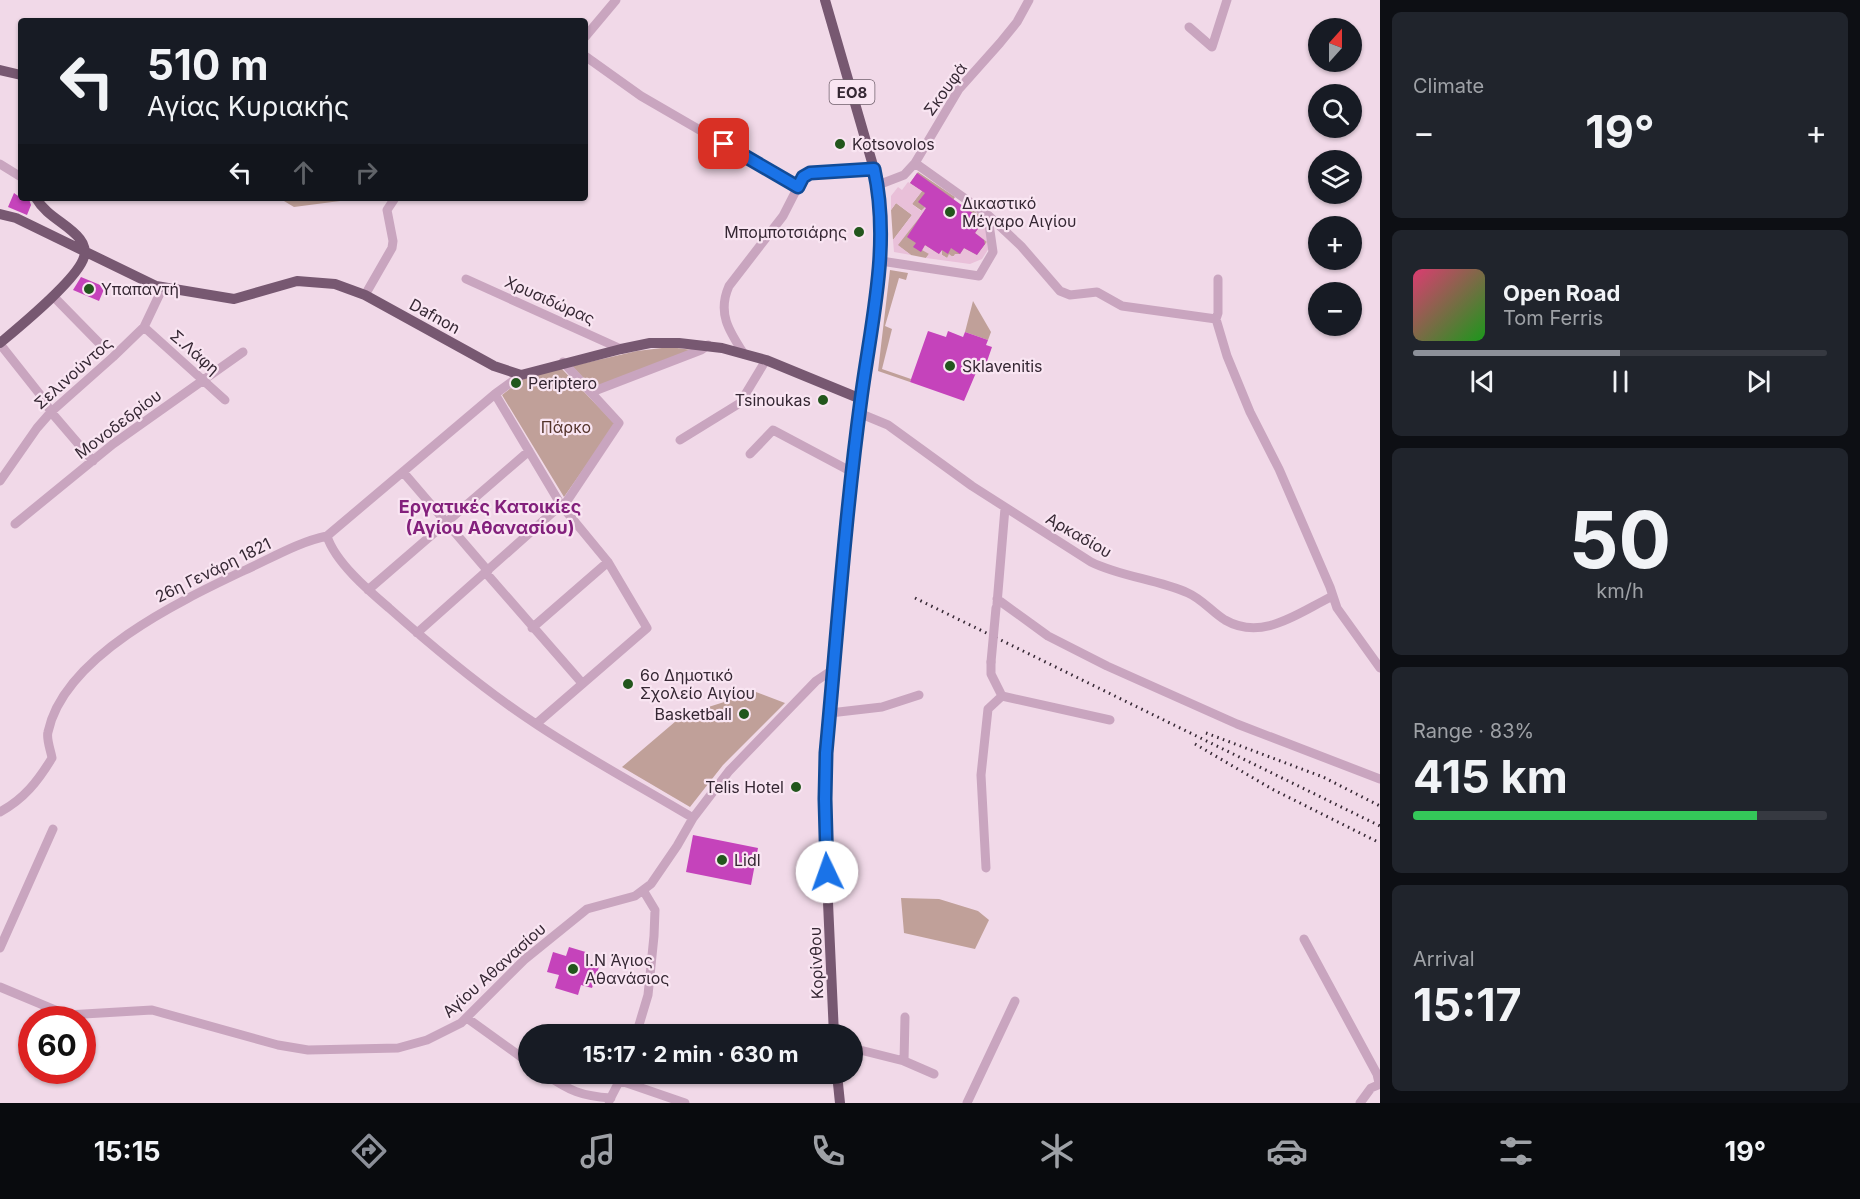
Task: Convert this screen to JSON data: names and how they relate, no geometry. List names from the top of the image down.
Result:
{
  "streets": {
    "main road": ["ΕΟ8", "Dafnon", "Κορίνθου"],
    "street": [
      "Σκουφά",
      "Χρυσιδώρας",
      "Σ.Λάφη",
      "Σελινούντος",
      "Μονοδεδρίου",
      "Αρκαδίου",
      "26η Γενάρη 1821",
      "Αγίου Αθανασίου"
    ]
  },
  "crossings": [
    ["Σκουφά", "Κορίνθου"],
    ["Dafnon", "Σελινούντος"],
    ["Dafnon", "26η Γενάρη 1821"],
    ["Σ.Λάφη", "Σελινούντος"],
    ["Σ.Λάφη", "Μονοδεδρίου"],
    ["Αρκαδίου", "Κορίνθου"],
    ["Κορίνθου", "Αγίου Αθανασίου"]
  ],
  "districts": ["Εργατικές Κατοικίες (Αγίου Αθανασίου)"],
  "parks": ["Πάρκο"],
  "places": [
    "Kotsovolos",
    "Δικαστικό Μέγαρο Αιγίου",
    "Μπομποτσιάρης",
    "Υπαπαντή",
    "Sklavenitis",
    "Periptero",
    "Tsinoukas",
    "6ο Δημοτικό Σχολείο Αιγίου",
    "Basketball",
    "Telis Hotel",
    "Lidl",
    "Ι.Ν Άγιος Αθανάσιος"
  ],
  "north": "top",
  "page": {
    "tile": [
      "Climate",
      ["50", "km/h"],
      ["Range · 83%", "415 km"],
      ["Arrival", "15:17"]
    ],
    "map_buttons": ["+", "−"],
    "turn": ["510 m", "Αγίας Κυριακής"],
    "heat": ["−", "19°", "+"],
    "song": ["Open Road", "Tom Ferris"],
    "limit": "60",
    "trip": "15:17 · 2 min · 630 m",
    "tabs": ["15:15", "19°"]
  }
}
